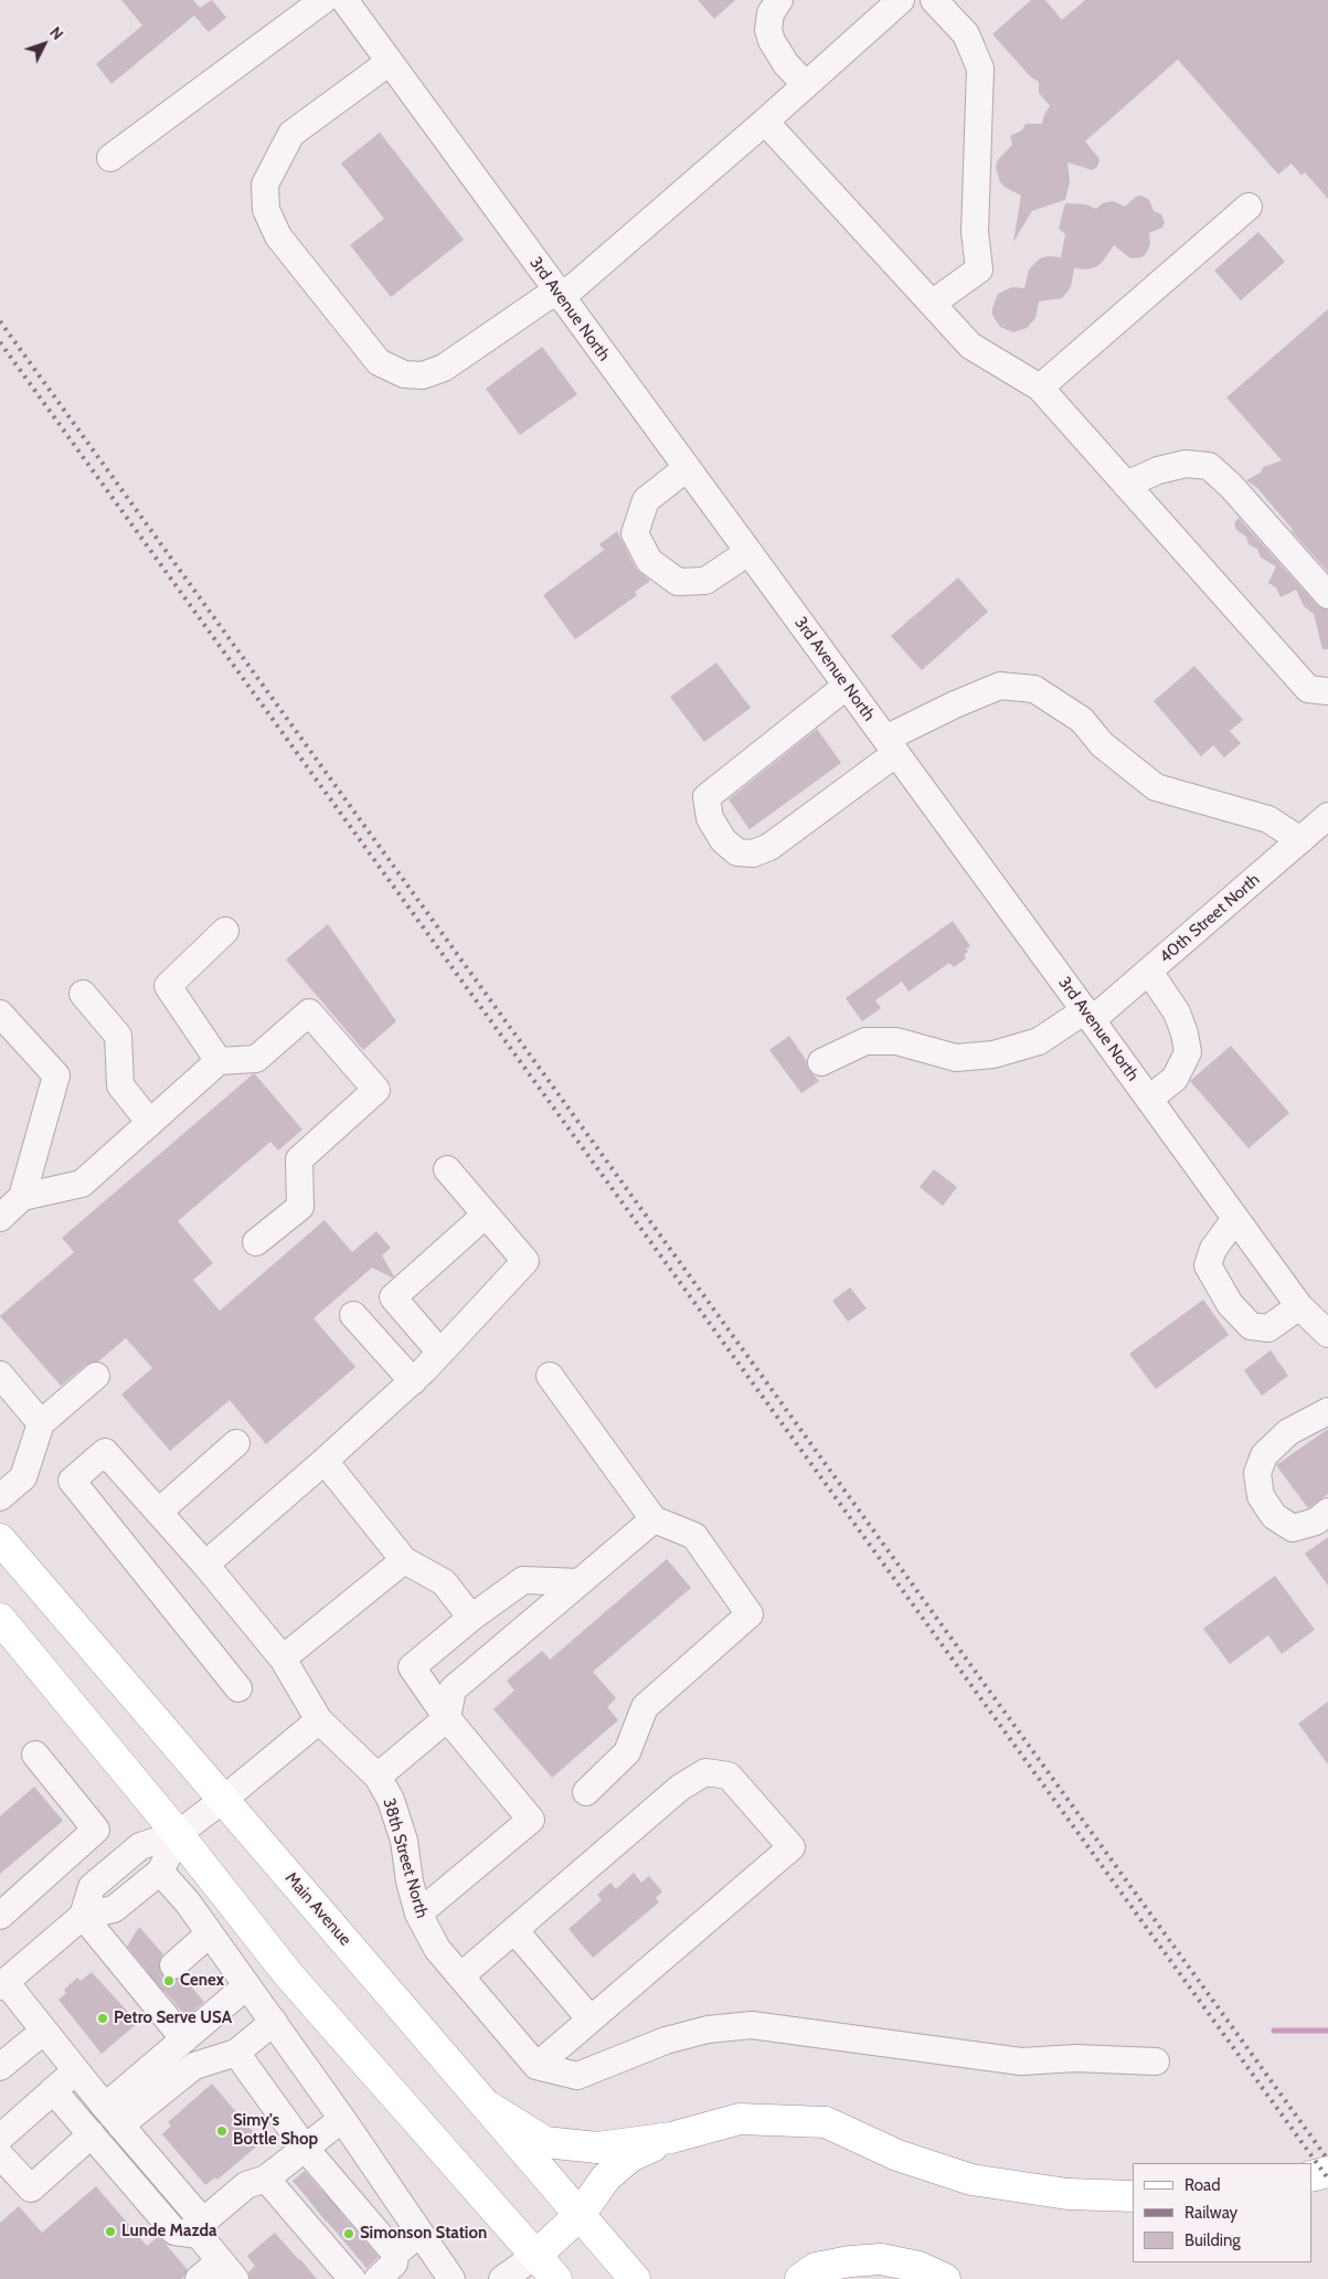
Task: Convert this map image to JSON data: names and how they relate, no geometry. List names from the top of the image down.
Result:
{
  "streets": {
    "main road": ["Main Avenue"],
    "street": ["3rd Avenue North", "40th Street North", "38th Street North"]
  },
  "crossings": [
    ["3rd Avenue North", "40th Street North"]
  ],
  "places": [
    "Cenex",
    "Petro Serve USA",
    "Simy's Bottle Shop",
    "Lunde Mazda",
    "Simonson Station"
  ],
  "legend": ["Road", "Railway", "Building"],
  "north": "top right"
}
